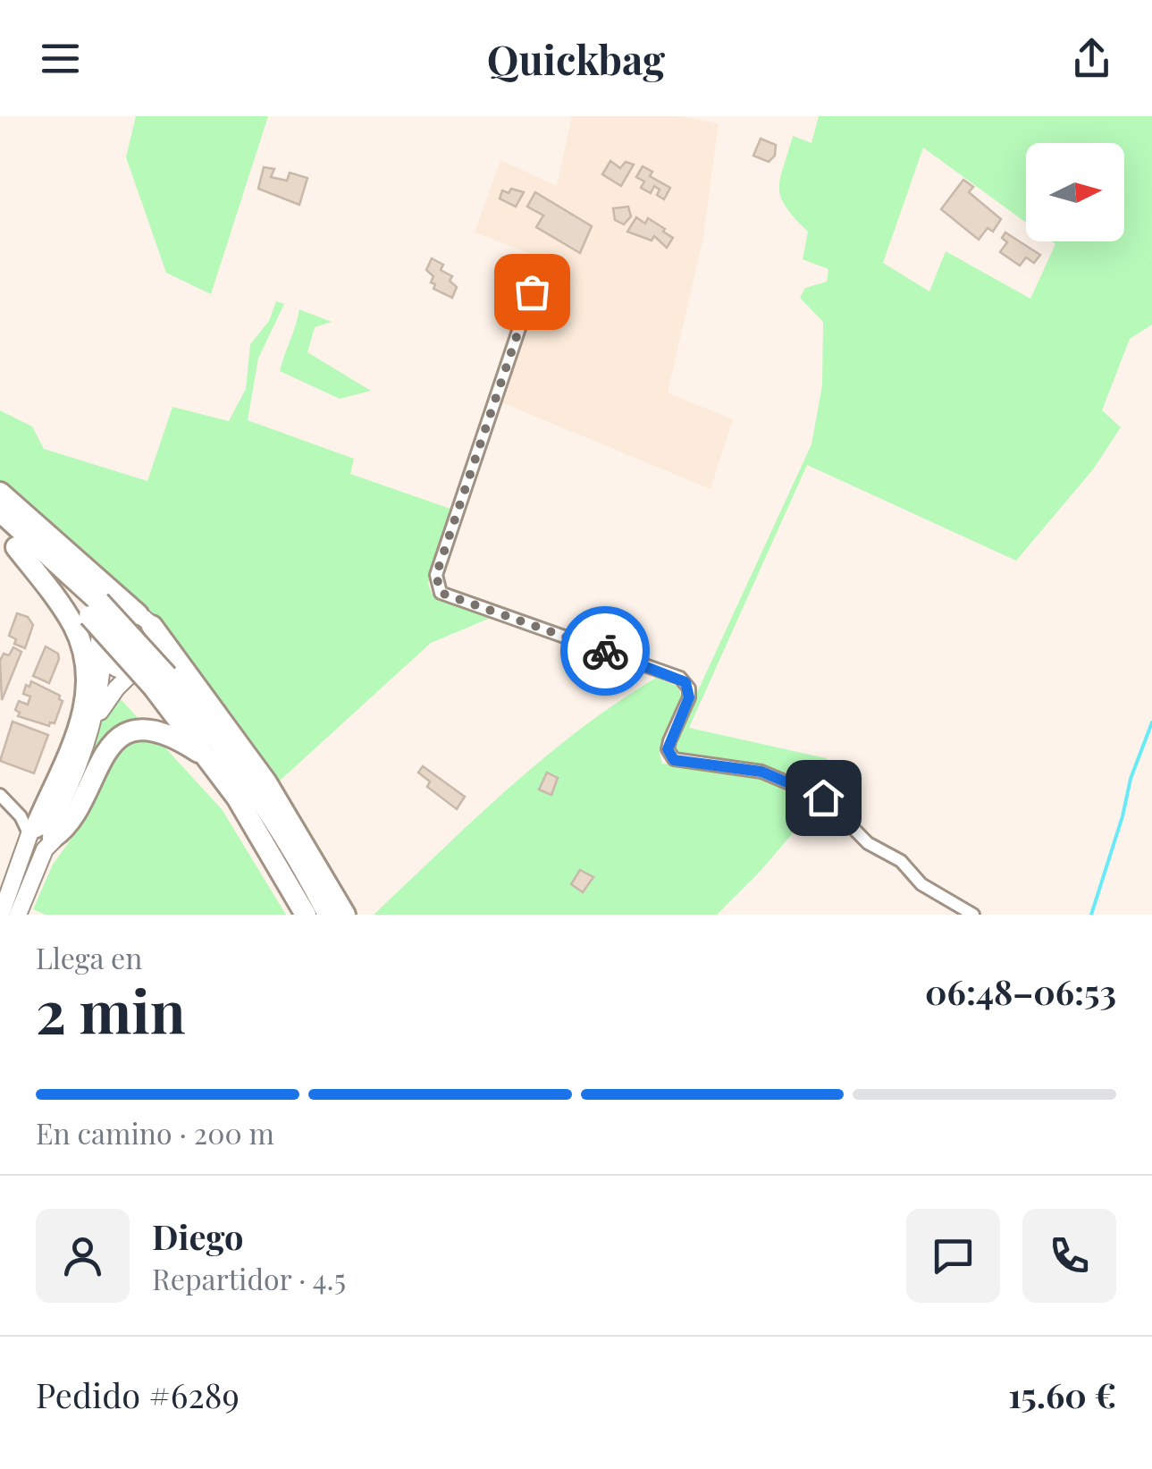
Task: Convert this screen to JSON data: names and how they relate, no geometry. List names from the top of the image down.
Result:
{
  "north": "right",
  "page": {
    "header": "Quickbag",
    "heading": ["2 min", "Llega en", "06:48–06:53"],
    "panel": [
      "Diego",
      "Repartidor · 4.5",
      "Pedido #6289",
      "15.60 €"
    ],
    "bar": "En camino · 200 m"
  }
}
